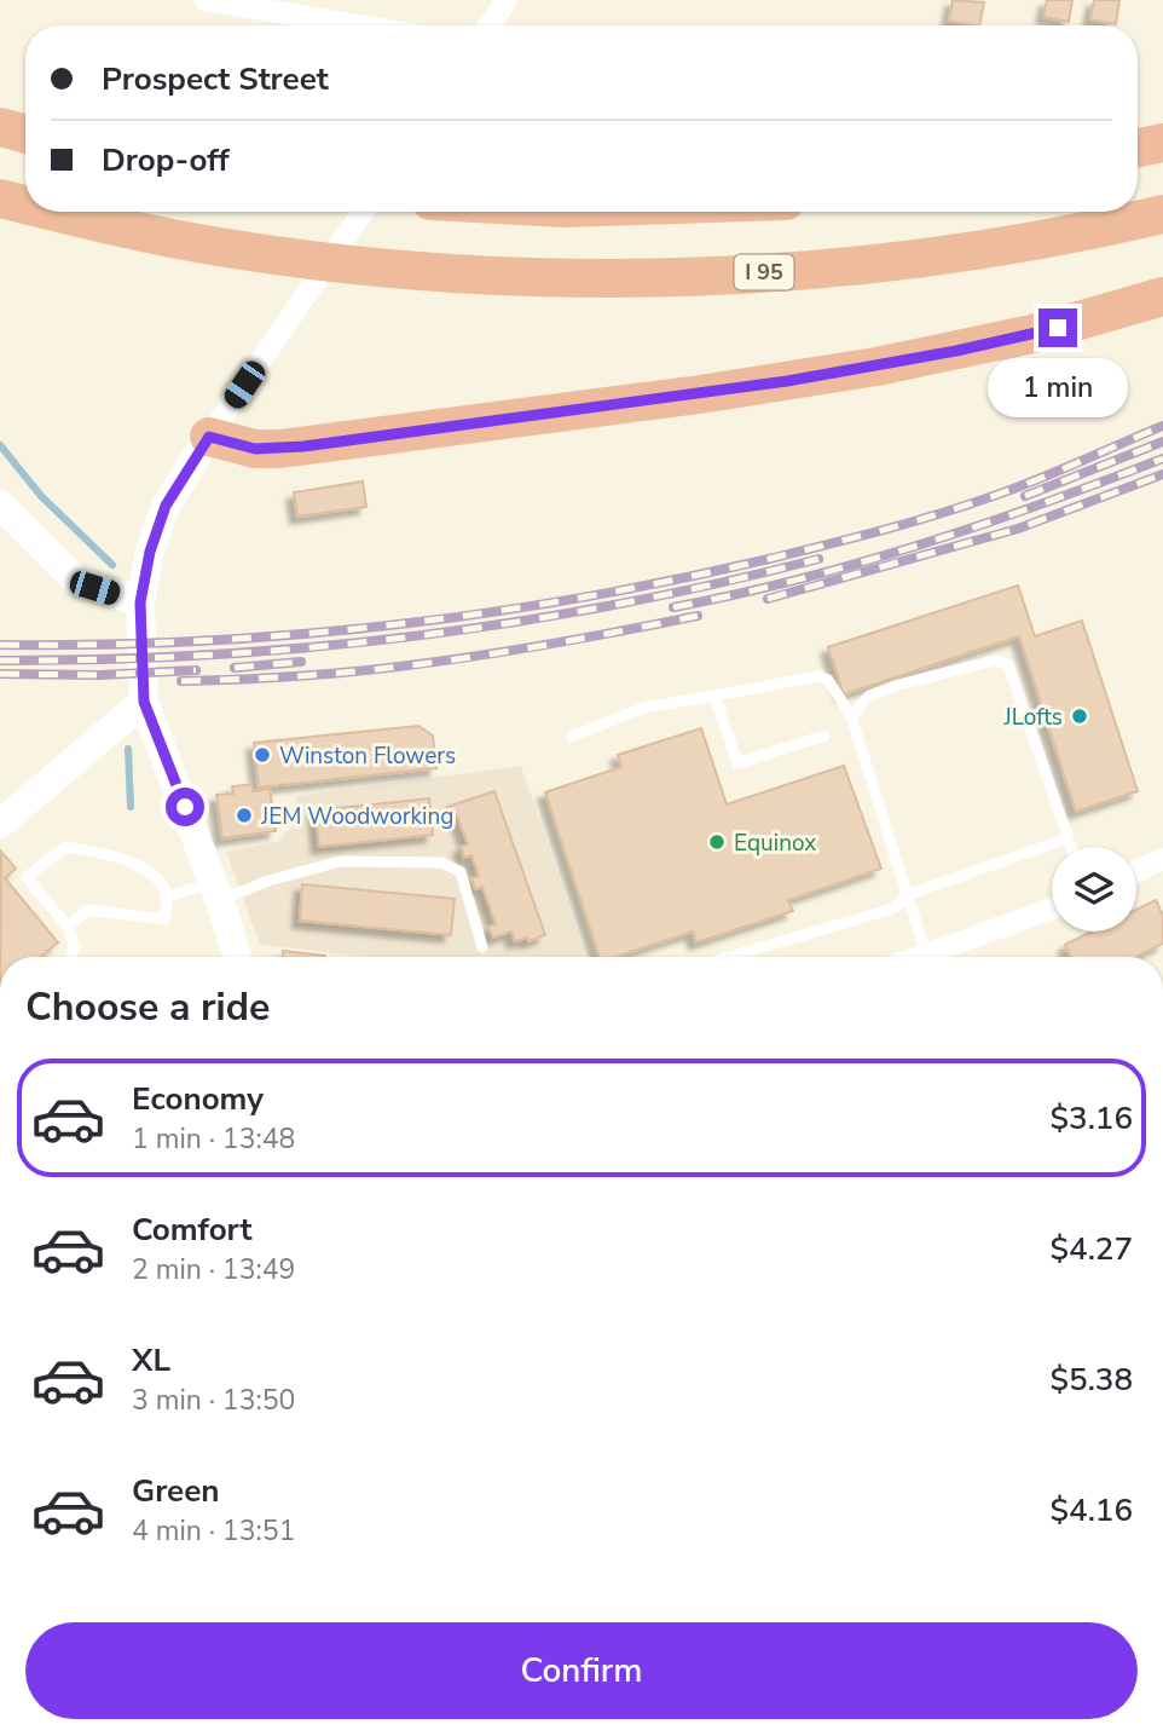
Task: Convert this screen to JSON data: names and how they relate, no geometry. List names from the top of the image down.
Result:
{
  "streets": {
    "highway": ["I 95"]
  },
  "places": [
    "JLofts",
    "Winston Flowers",
    "JEM Woodworking",
    "Equinox"
  ],
  "page": {
    "banner": ["Prospect Street", "Drop-off"],
    "bubble": "1 min",
    "heading": "Choose a ride",
    "list": [
      {
        "name": "Economy",
        "note": "1 min · 13:48",
        "value": "$3.16"
      },
      {
        "name": "Comfort",
        "note": "2 min · 13:49",
        "value": "$4.27"
      },
      {
        "name": "XL",
        "note": "3 min · 13:50",
        "value": "$5.38"
      },
      {
        "name": "Green",
        "note": "4 min · 13:51",
        "value": "$4.16"
      }
    ],
    "buttons": "Confirm"
  }
}
